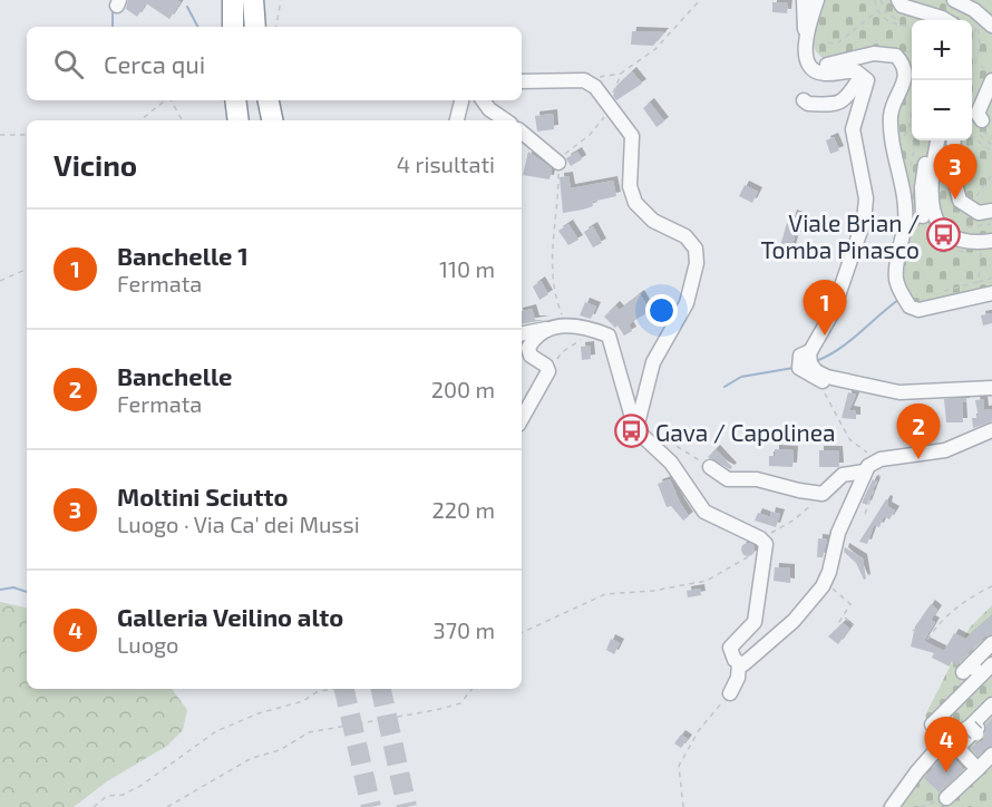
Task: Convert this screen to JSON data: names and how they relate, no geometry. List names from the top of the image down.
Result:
{
  "places": {
    "bus stop": ["Viale Brian / Tomba Pinasco", "Gava / Capolinea"]
  },
  "page": {
    "map_buttons": ["+", "−"],
    "search": "Cerca qui",
    "heading": ["Vicino", "4 risultati"],
    "pins": [
      "3",
      "1",
      "2",
      "4"
    ],
    "list": [
      {
        "mark": "1",
        "name": "Banchelle 1",
        "note": "Fermata",
        "value": "110 m"
      },
      {
        "mark": "2",
        "name": "Banchelle",
        "note": "Fermata",
        "value": "200 m"
      },
      {
        "mark": "3",
        "name": "Moltini Sciutto",
        "note": "Luogo · Via Ca' dei Mussi",
        "value": "220 m"
      },
      {
        "mark": "4",
        "name": "Galleria Veilino alto",
        "note": "Luogo",
        "value": "370 m"
      }
    ]
  }
}
